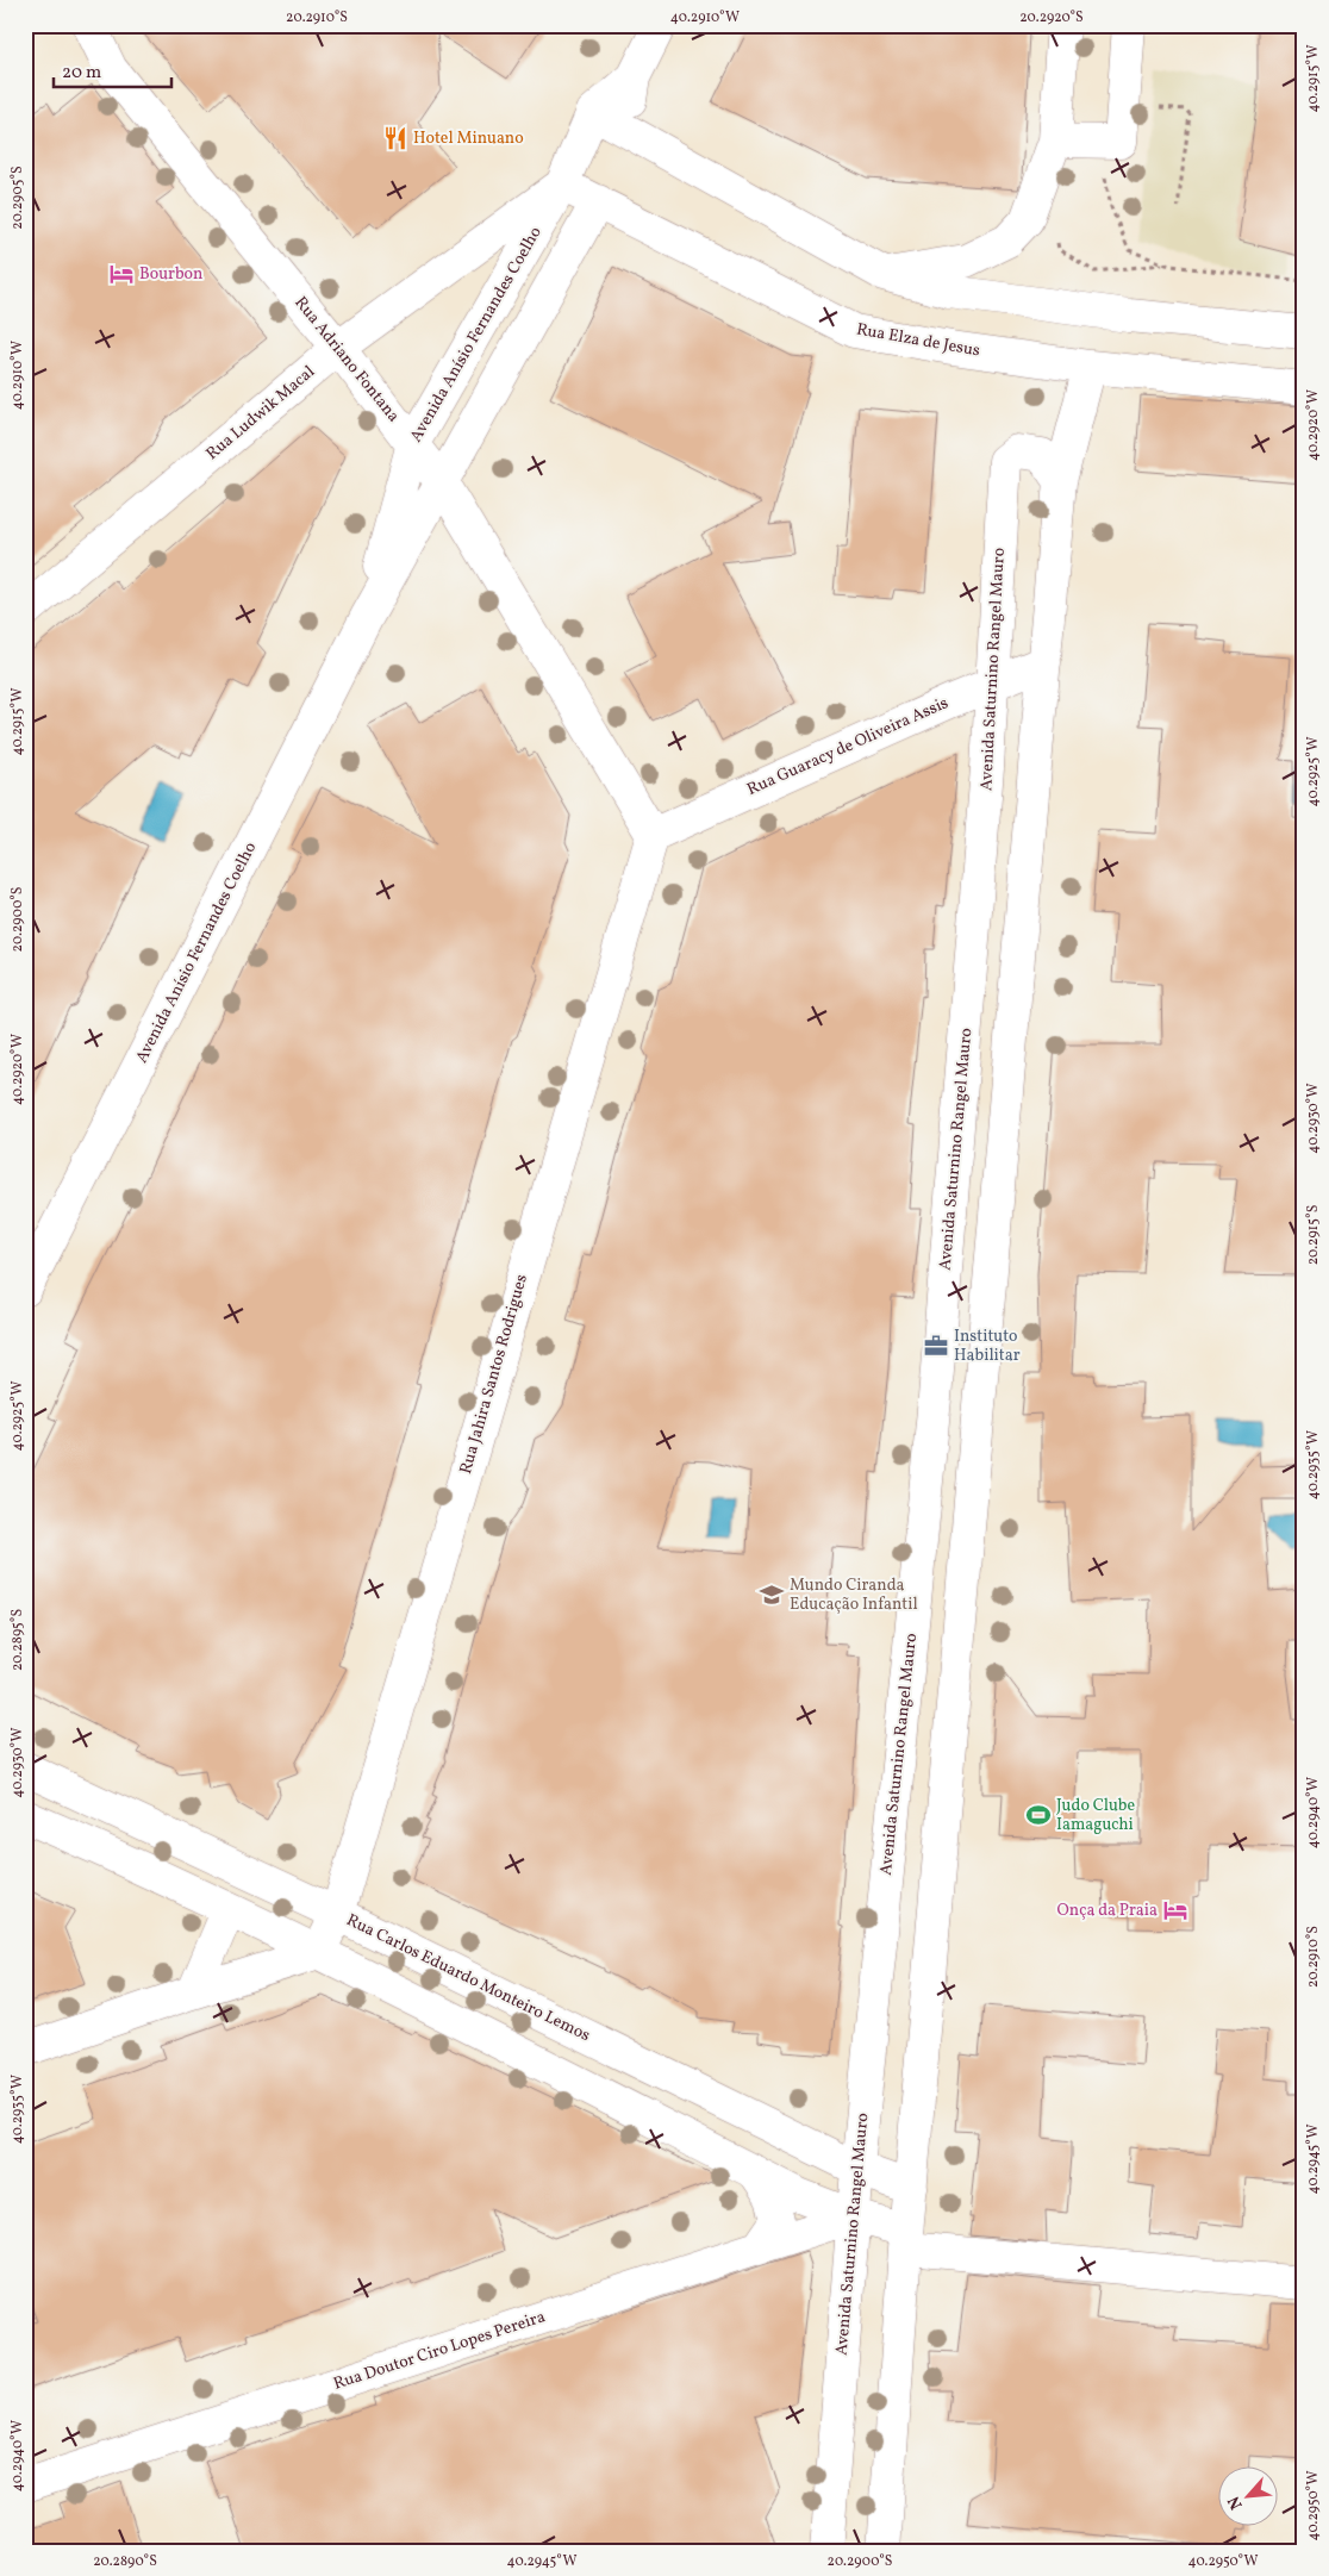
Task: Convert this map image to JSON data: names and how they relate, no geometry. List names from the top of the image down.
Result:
{
  "streets": {
    "street": [
      "Avenida Anísio Fernandes Coelho",
      "Rua Elza de Jesus",
      "Rua Adriano Fontana",
      "Rua Ludwik Macal",
      "Avenida Saturnino Rangel Mauro",
      "Rua Guaracy de Oliveira Assis",
      "Rua Jahira Santos Rodrigues",
      "Rua Carlos Eduardo Monteiro Lemos",
      "Rua Doutor Ciro Lopes Pereira"
    ]
  },
  "crossings": [
    ["Avenida Anísio Fernandes Coelho", "Rua Elza de Jesus"],
    ["Avenida Anísio Fernandes Coelho", "Rua Adriano Fontana"],
    ["Avenida Anísio Fernandes Coelho", "Rua Ludwik Macal"],
    ["Rua Elza de Jesus", "Rua Ludwik Macal"],
    ["Rua Adriano Fontana", "Rua Ludwik Macal"],
    ["Rua Adriano Fontana", "Rua Guaracy de Oliveira Assis"],
    ["Rua Adriano Fontana", "Rua Jahira Santos Rodrigues"],
    ["Avenida Saturnino Rangel Mauro", "Rua Guaracy de Oliveira Assis"],
    ["Avenida Saturnino Rangel Mauro", "Rua Carlos Eduardo Monteiro Lemos"],
    ["Avenida Saturnino Rangel Mauro", "Rua Doutor Ciro Lopes Pereira"],
    ["Rua Guaracy de Oliveira Assis", "Rua Jahira Santos Rodrigues"],
    ["Rua Jahira Santos Rodrigues", "Rua Carlos Eduardo Monteiro Lemos"]
  ],
  "places": {
    "restaurant": ["Hotel Minuano"],
    "hotel": ["Bourbon", "Onça da Praia"],
    "office": ["Instituto Habilitar"],
    "school or university": ["Mundo Ciranda Educação Infantil"],
    "sports": ["Judo Clube Iamaguchi"]
  },
  "scale_bar": "20 m",
  "north": "bottom left",
  "coordinates": [
    "20.2910°S",
    "40.2910°W",
    "20.2920°S",
    "40.2915°W",
    "20.2905°S",
    "40.2920°W",
    "40.2925°W",
    "20.2900°S",
    "40.2930°W",
    "20.2915°S",
    "40.2935°W",
    "20.2895°S",
    "40.2940°W",
    "40.2945°W",
    "40.2950°W",
    "20.2890°S"
  ]
}
